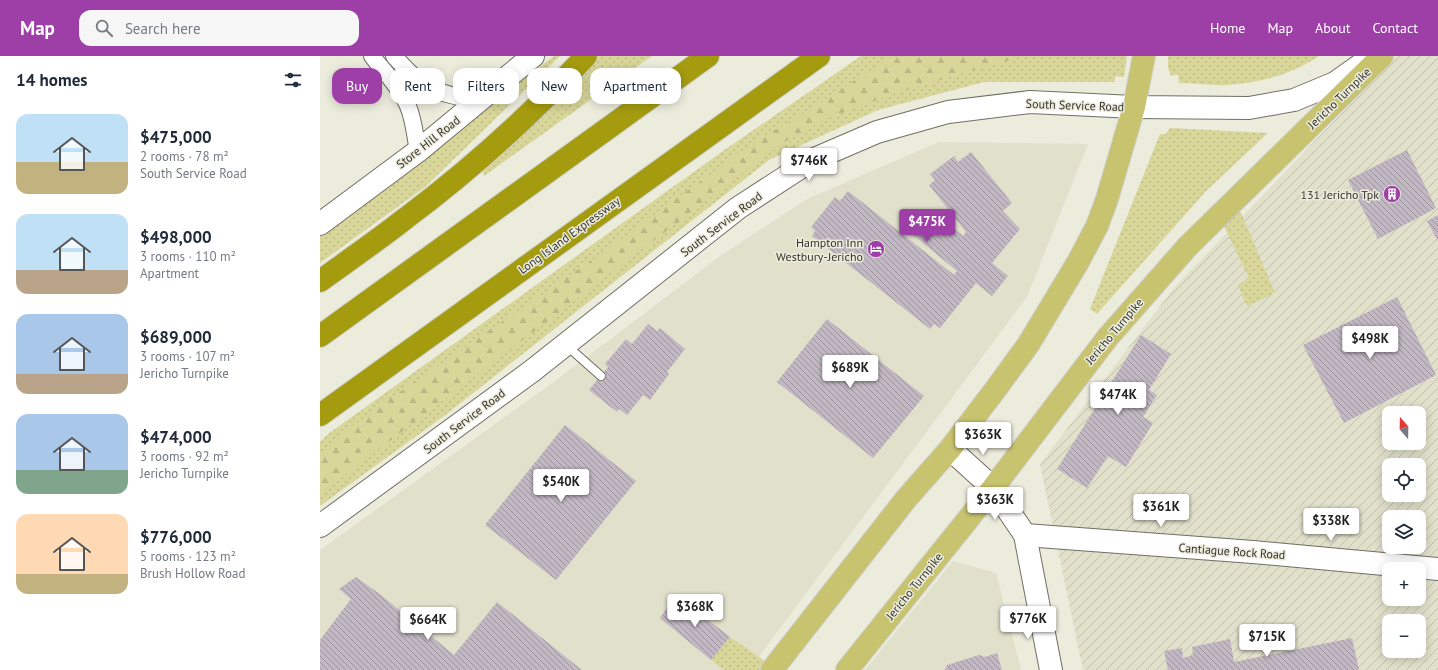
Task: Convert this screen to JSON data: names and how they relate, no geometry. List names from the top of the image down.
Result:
{
  "streets": {
    "highway": ["Long Island Expressway"],
    "main road": [
      "Jericho Turnpike",
      "South Service Road",
      "Store Hill Road",
      "Cantiague Rock Road"
    ]
  },
  "places": {
    "building": ["131 Jericho Tpk"],
    "hotel": ["Hampton Inn Westbury-Jericho"]
  },
  "north": "top",
  "page": {
    "header": "Map",
    "search": "Search here",
    "nav": [
      "Home",
      "Map",
      "About",
      "Contact"
    ],
    "heading": "14 homes",
    "chip": [
      "Buy",
      "Rent",
      "Filters",
      "New",
      "Apartment"
    ],
    "list": [
      {
        "name": "$475,000",
        "note": "2 rooms · 78 m² · South Service Road"
      },
      {
        "name": "$498,000",
        "note": "3 rooms · 110 m² · Apartment"
      },
      {
        "name": "$689,000",
        "note": "3 rooms · 107 m² · Jericho Turnpike"
      },
      {
        "name": "$474,000",
        "note": "3 rooms · 92 m² · Jericho Turnpike"
      },
      {
        "name": "$776,000",
        "note": "5 rooms · 123 m² · Brush Hollow Road"
      }
    ],
    "price": [
      "$746K",
      "$475K",
      "$498K",
      "$689K",
      "$474K",
      "$363K",
      "$540K",
      "$363K",
      "$361K",
      "$338K",
      "$368K",
      "$776K",
      "$664K",
      "$715K"
    ],
    "map_buttons": ["+", "−"]
  }
}
